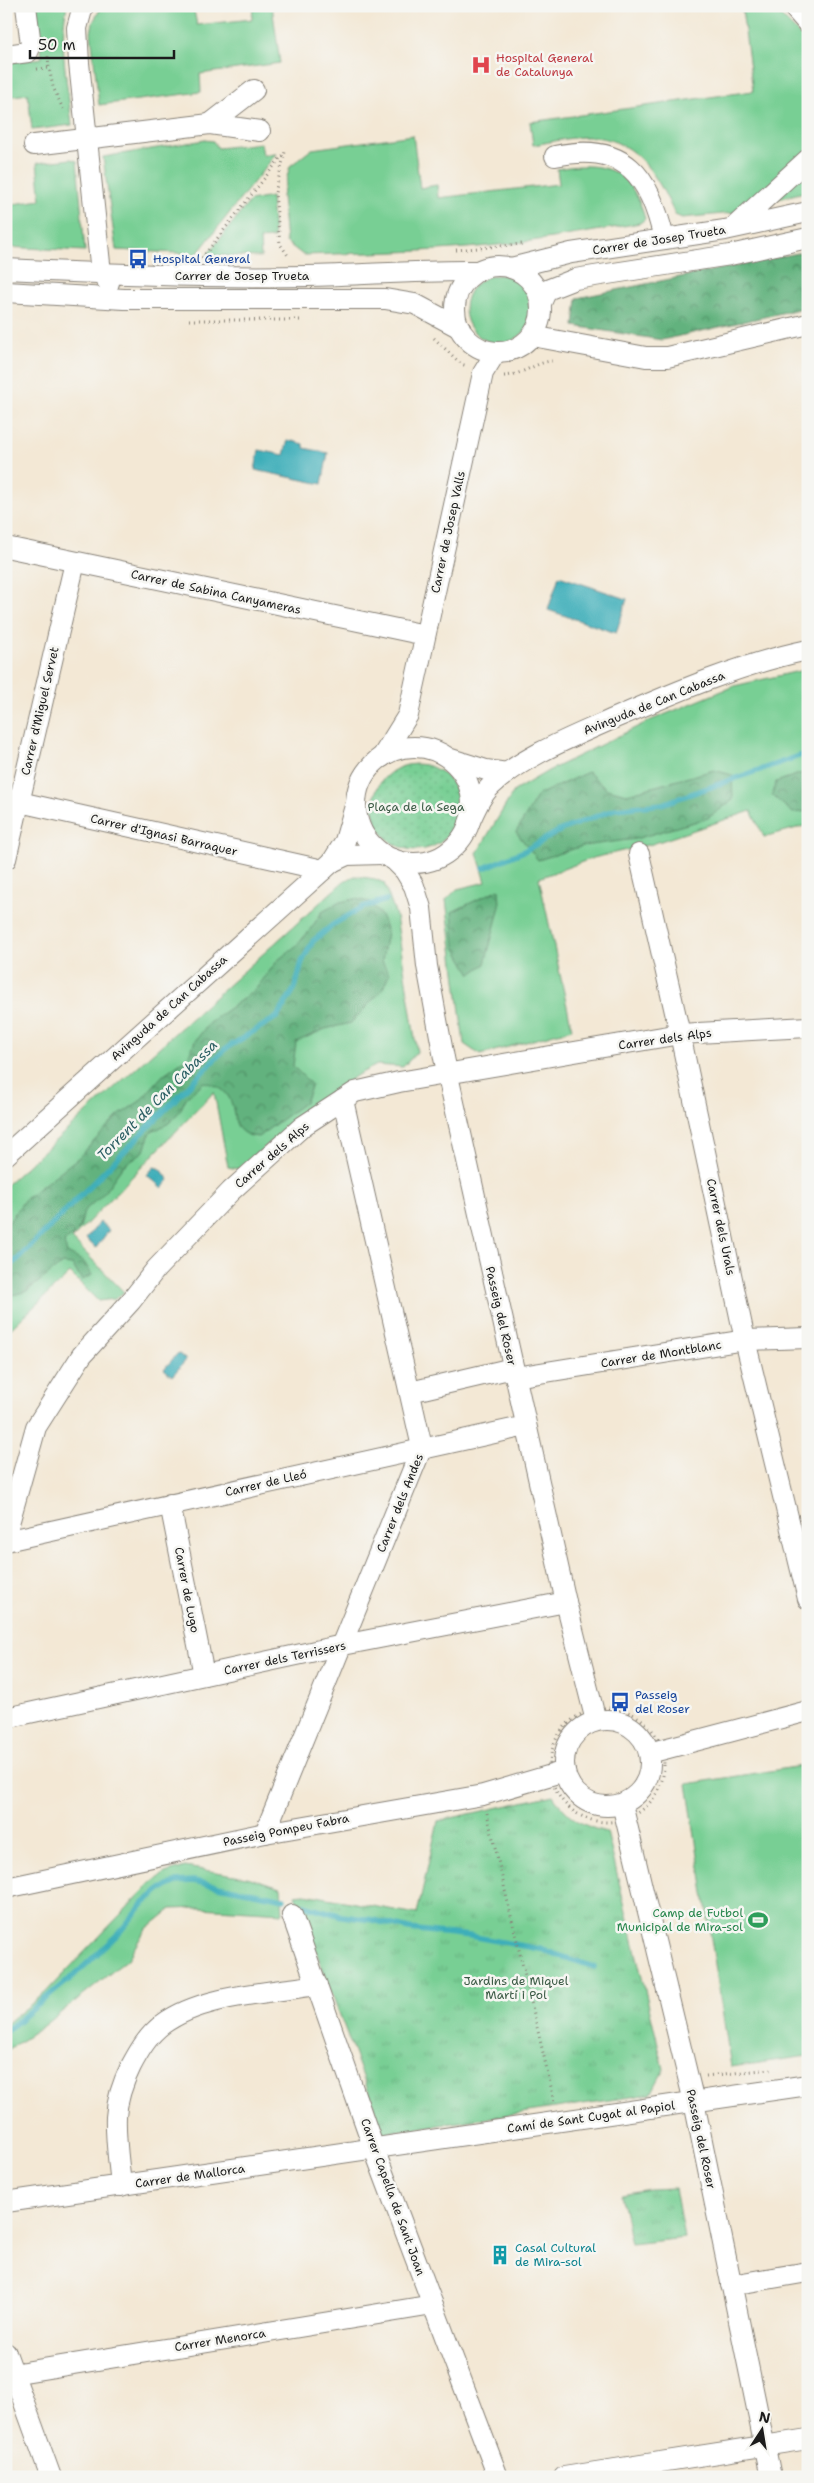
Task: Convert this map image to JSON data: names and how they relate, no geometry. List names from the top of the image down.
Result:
{
  "streets": {
    "street": [
      "Carrer de Josep Trueta",
      "Carrer de Josep Valls",
      "Carrer de Sabina Canyameras",
      "Avinguda de Can Cabassa",
      "Carrer d'Miguel Servet",
      "Carrer d'Ignasi Barraquer",
      "Carrer dels Alps",
      "Carrer dels Urals",
      "Passeig del Roser",
      "Carrer de Montblanc",
      "Carrer de Lleó",
      "Carrer dels Andes",
      "Carrer de Lugo",
      "Carrer dels Terrissers",
      "Passeig Pompeu Fabra",
      "Camí de Sant Cugat al Papiol",
      "Carrer de Mallorca",
      "Carrer Capella de Sant Joan",
      "Carrer Menorca"
    ]
  },
  "crossings": [
    ["Carrer de Josep Trueta", "Carrer de Josep Valls"],
    ["Carrer de Josep Valls", "Carrer de Sabina Canyameras"],
    ["Carrer de Josep Valls", "Avinguda de Can Cabassa"],
    ["Carrer de Josep Valls", "Passeig del Roser"],
    ["Carrer de Sabina Canyameras", "Carrer d'Miguel Servet"],
    ["Avinguda de Can Cabassa", "Carrer d'Ignasi Barraquer"],
    ["Avinguda de Can Cabassa", "Passeig del Roser"],
    ["Carrer d'Miguel Servet", "Carrer d'Ignasi Barraquer"],
    ["Carrer dels Alps", "Carrer dels Urals"],
    ["Carrer dels Alps", "Passeig del Roser"],
    ["Carrer dels Alps", "Carrer dels Andes"],
    ["Carrer dels Urals", "Carrer de Montblanc"],
    ["Passeig del Roser", "Carrer de Montblanc"],
    ["Passeig del Roser", "Carrer de Lleó"],
    ["Passeig del Roser", "Carrer dels Terrissers"],
    ["Passeig del Roser", "Passeig Pompeu Fabra"],
    ["Passeig del Roser", "Camí de Sant Cugat al Papiol"],
    ["Carrer de Montblanc", "Carrer dels Andes"],
    ["Carrer de Lleó", "Carrer dels Andes"],
    ["Carrer de Lleó", "Carrer de Lugo"],
    ["Carrer dels Andes", "Carrer dels Terrissers"],
    ["Carrer dels Andes", "Passeig Pompeu Fabra"],
    ["Carrer de Lugo", "Carrer dels Terrissers"],
    ["Camí de Sant Cugat al Papiol", "Carrer de Mallorca"],
    ["Camí de Sant Cugat al Papiol", "Carrer Capella de Sant Joan"],
    ["Carrer de Mallorca", "Carrer Capella de Sant Joan"],
    ["Carrer Capella de Sant Joan", "Carrer Menorca"]
  ],
  "water": ["Torrent de Can Cabassa"],
  "parks": ["Plaça de la Sega", "Jardins de Miquel Martí i Pol"],
  "places": {
    "hospital": ["Hospital General de Catalunya"],
    "bus stop": ["Hospital General", "Passeig del Roser"],
    "sports": ["Camp de Futbol Municipal de Mira-sol"],
    "building": ["Casal Cultural de Mira-sol"]
  },
  "scale_bar": "50 m",
  "north": "top"
}
